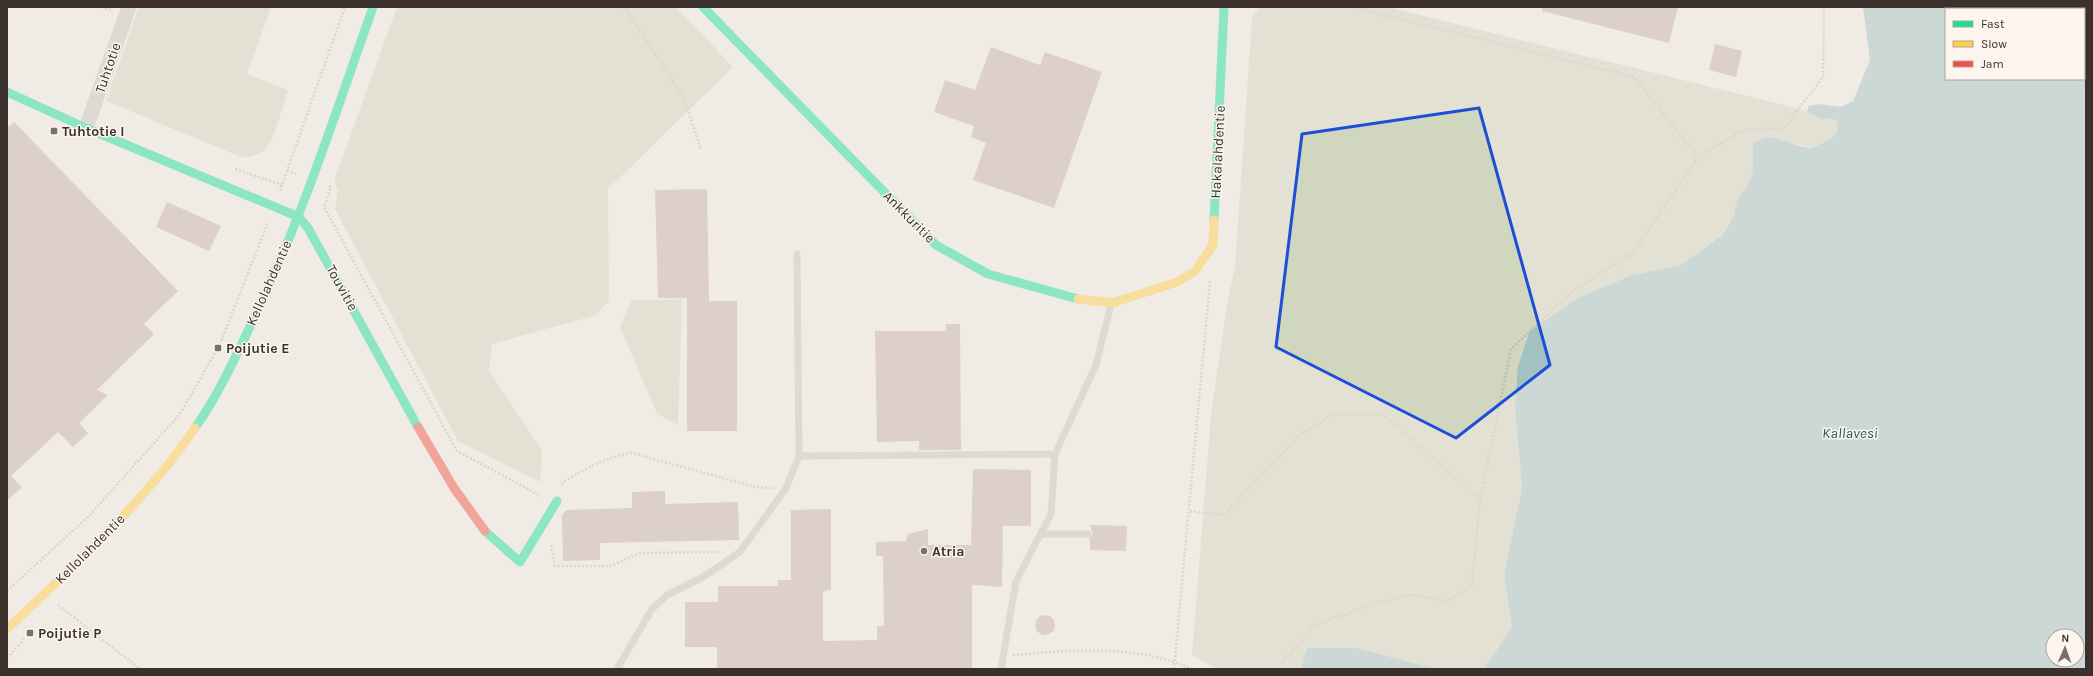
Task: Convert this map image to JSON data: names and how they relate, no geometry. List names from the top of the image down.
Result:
{
  "streets": {
    "street": [
      "Tuhtotie",
      "Hakalahdentie",
      "Ankkuritie",
      "Kellolahdentie",
      "Touvitie"
    ]
  },
  "crossings": [
    ["Tuhtotie", "Touvitie"],
    ["Hakalahdentie", "Ankkuritie"],
    ["Kellolahdentie", "Touvitie"]
  ],
  "water": ["Kallavesi"],
  "places": {
    "transit": ["Tuhtotie I", "Poijutie E", "Poijutie P"],
    "other": ["Atria"]
  },
  "legend": ["Fast", "Slow", "Jam"],
  "north": "top"
}
